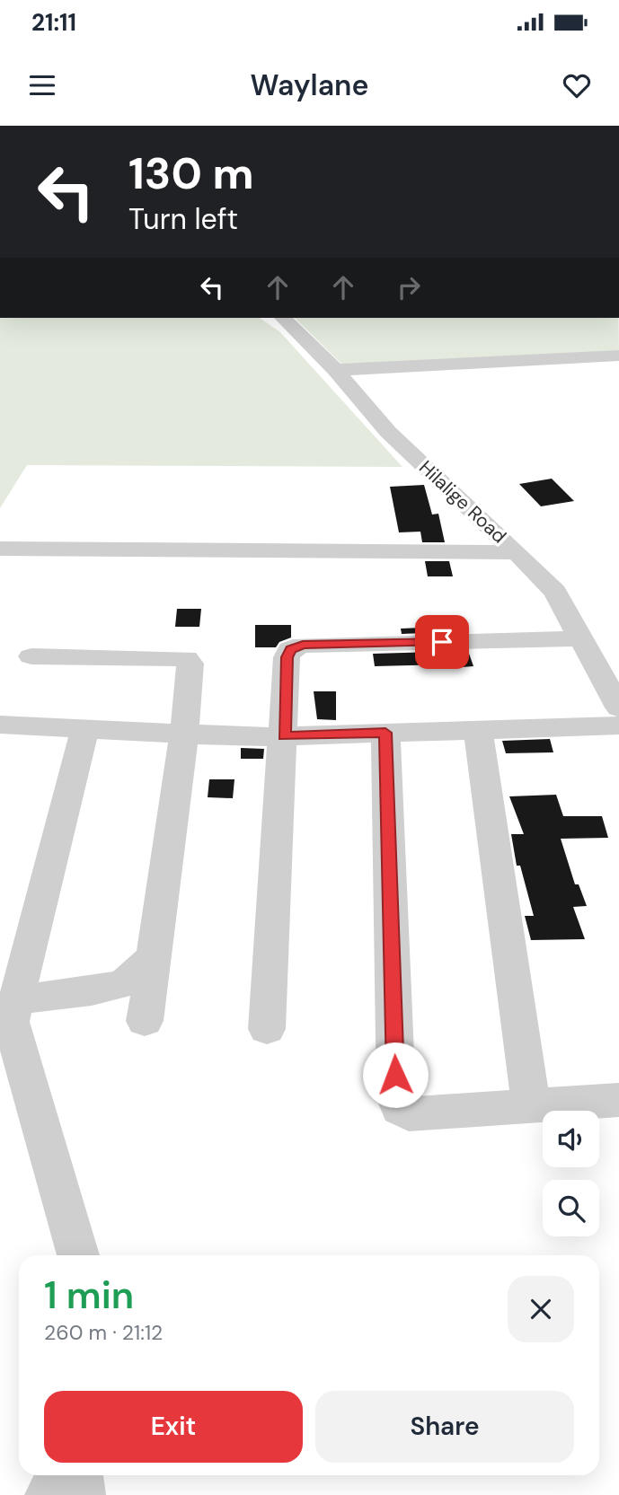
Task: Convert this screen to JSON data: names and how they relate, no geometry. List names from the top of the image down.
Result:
{
  "streets": {
    "street": ["Hilalige Road"]
  },
  "page": {
    "status": "21:11",
    "header": "Waylane",
    "turn": ["130 m", "Turn left"],
    "heading": ["1 min", "260 m · 21:12"],
    "buttons": ["Exit", "Share"]
  }
}
